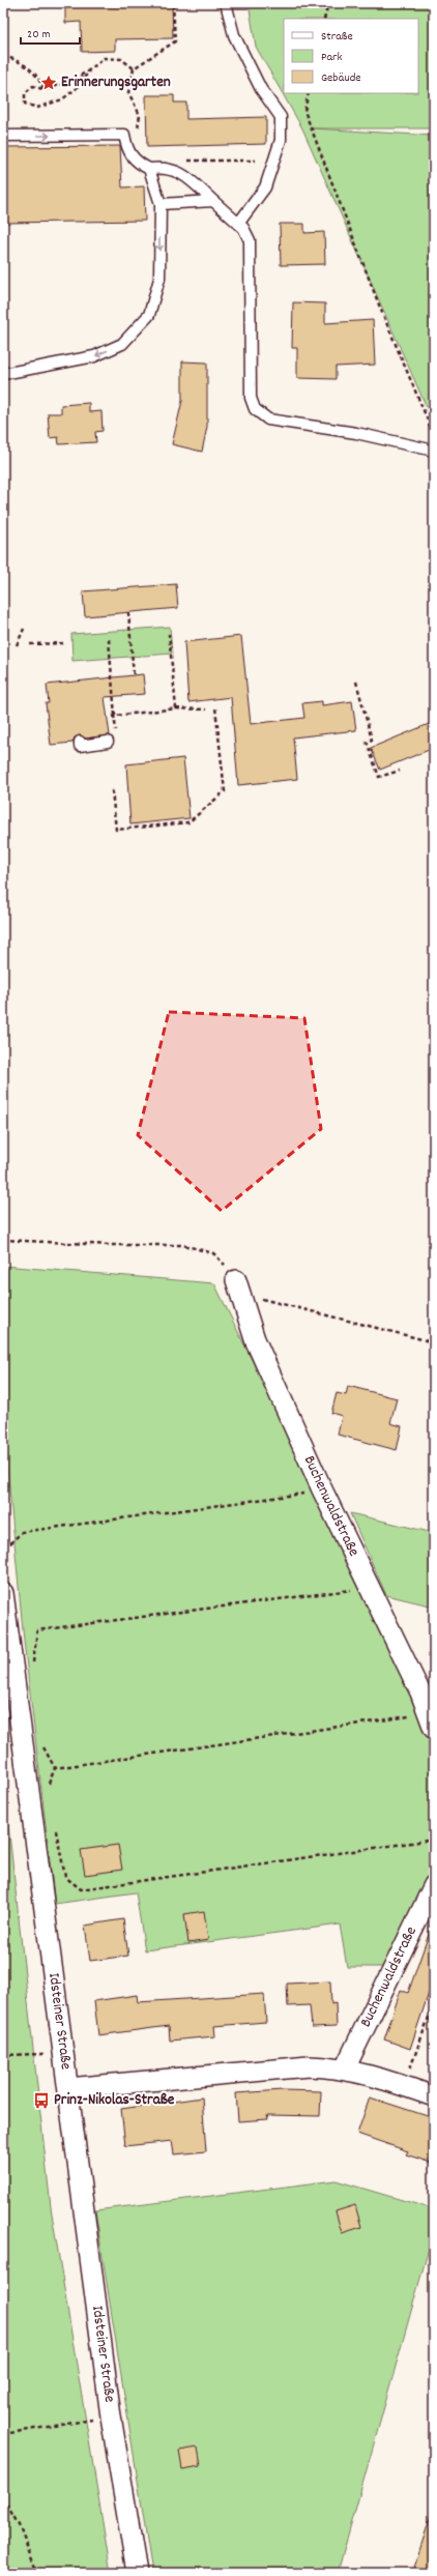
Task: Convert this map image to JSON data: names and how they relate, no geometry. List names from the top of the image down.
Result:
{
  "streets": {
    "street": ["Buchenwaldstraße", "Idsteiner Straße"]
  },
  "places": {
    "place": ["Erinnerungsgarten"],
    "bus stop": ["Prinz-Nikolas-Straße"]
  },
  "legend": ["Straße", "Park", "Gebäude"],
  "scale_bar": "20 m"
}
